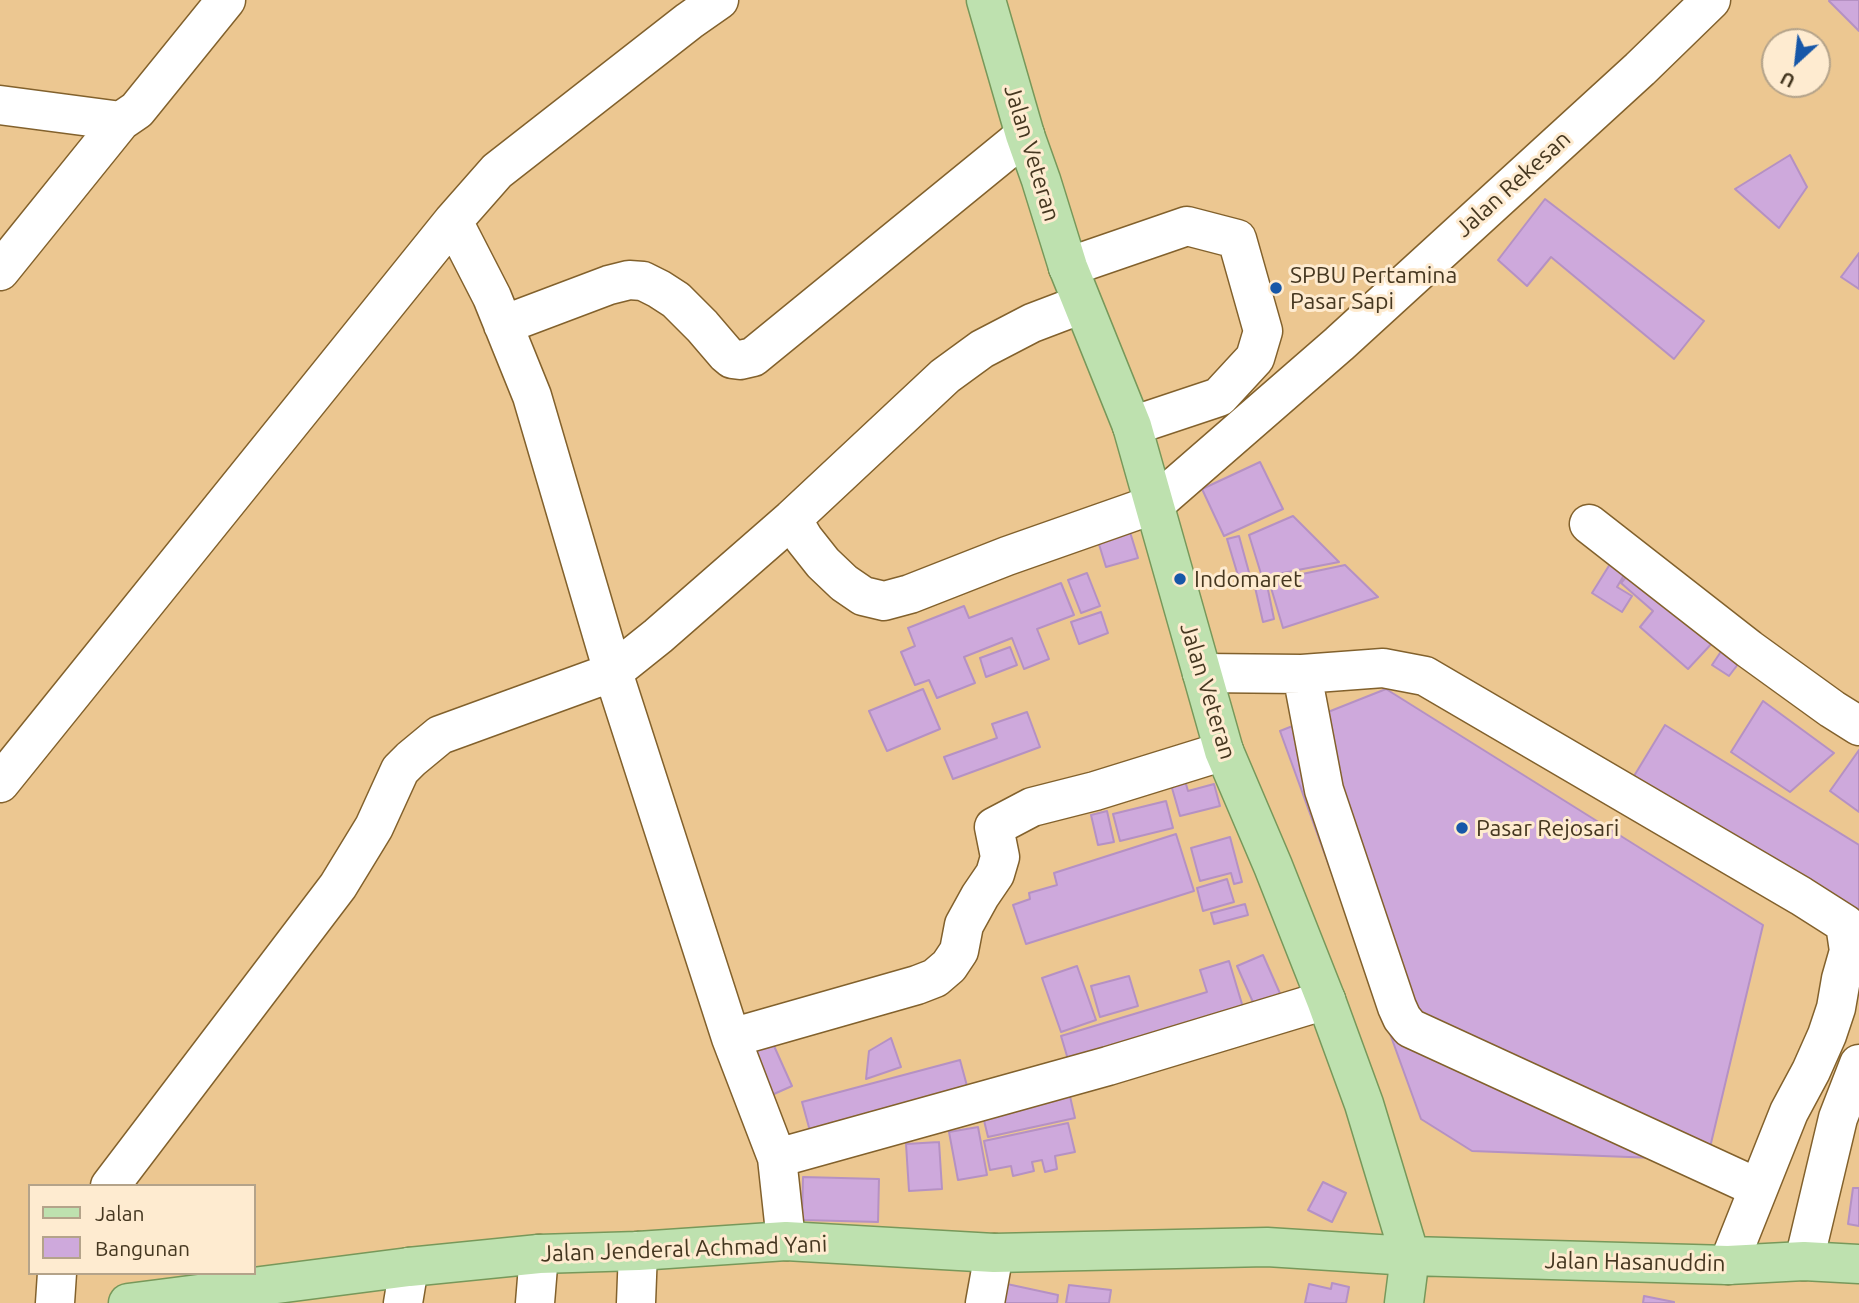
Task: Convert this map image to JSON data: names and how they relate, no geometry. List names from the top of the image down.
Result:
{
  "streets": {
    "main road": ["Jalan Veteran", "Jalan Jenderal Achmad Yani", "Jalan Hasanuddin"],
    "street": ["Jalan Rekesan"]
  },
  "crossings": [
    ["Jalan Veteran", "Jalan Rekesan"],
    ["Jalan Veteran", "Jalan Jenderal Achmad Yani"],
    ["Jalan Veteran", "Jalan Hasanuddin"],
    ["Jalan Jenderal Achmad Yani", "Jalan Hasanuddin"]
  ],
  "places": ["SPBU Pertamina Pasar Sapi", "Indomaret", "Pasar Rejosari"],
  "legend": ["Jalan", "Bangunan"],
  "north": "bottom left"
}
